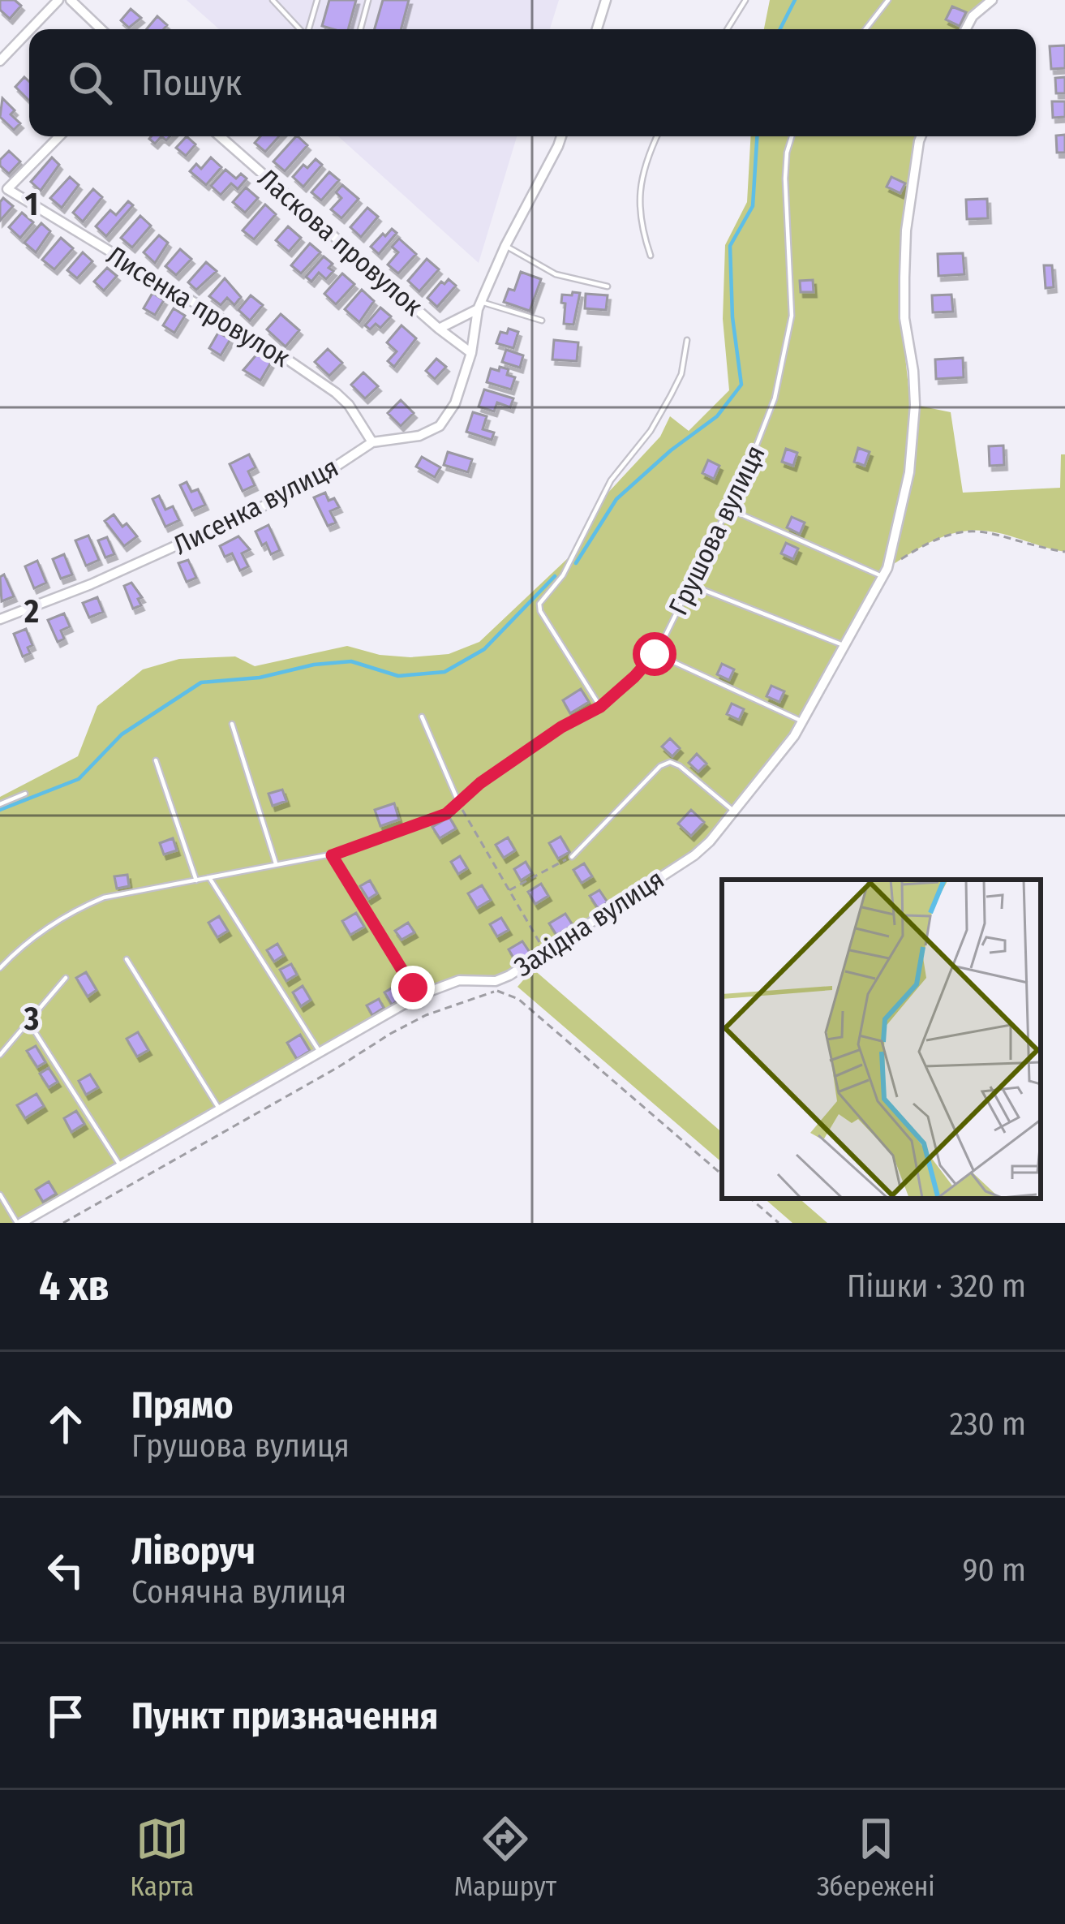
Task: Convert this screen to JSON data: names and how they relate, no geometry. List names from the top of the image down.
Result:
{
  "streets": {
    "street": [
      "Ласкова провулок",
      "Лисенка провулок",
      "Лисенка вулиця",
      "Західна вулиця"
    ],
    "lane": ["Грушова вулиця"]
  },
  "crossings": [
    ["Ласкова провулок", "Лисенка вулиця"],
    ["Лисенка провулок", "Лисенка вулиця"]
  ],
  "page": {
    "search": "Пошук",
    "heading": ["4 хв", "Пішки · 320 m"],
    "list": [
      ["Прямо", "Грушова вулиця", "230 m"],
      ["Ліворуч", "Сонячна вулиця", "90 m"],
      "Пункт призначення"
    ],
    "nav": ["Карта", "Маршрут", "Збережені"]
  },
  "grid": {
    "rows": ["1", "2", "3"]
  }
}
